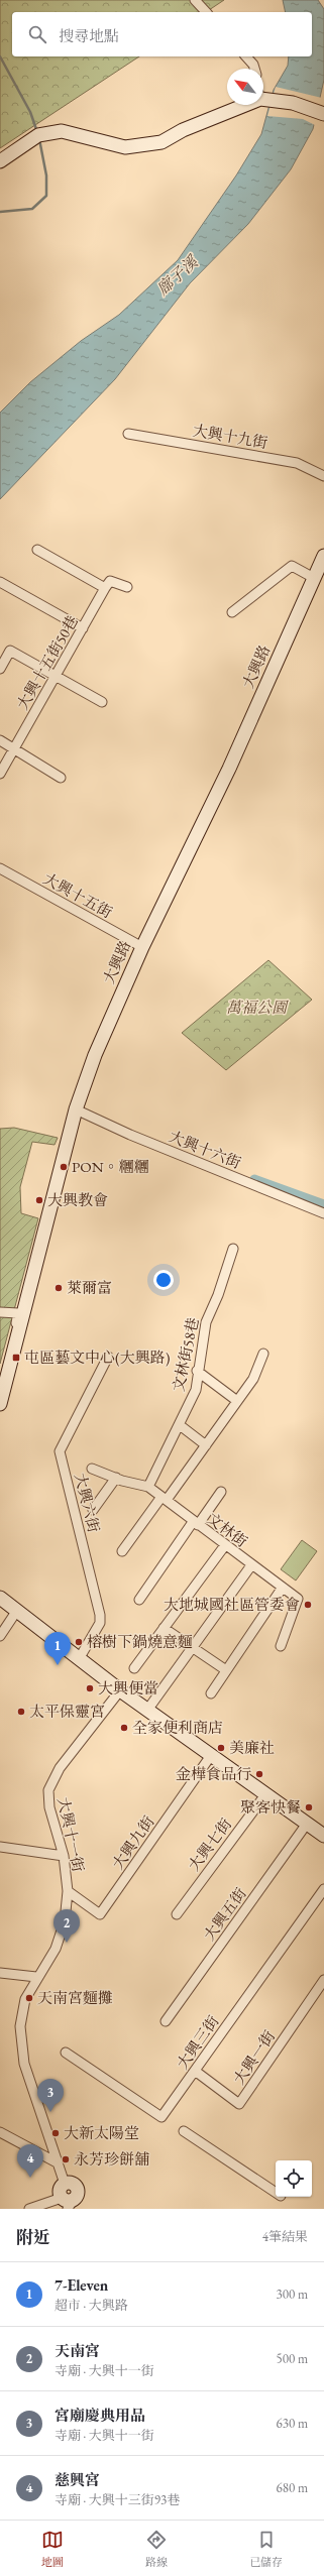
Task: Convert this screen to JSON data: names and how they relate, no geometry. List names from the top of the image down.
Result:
{
  "streets": {
    "main road": ["大興路"],
    "street": [
      "大興十九街",
      "大興十五街50巷",
      "大興十五街",
      "大興十六街",
      "文林街58巷",
      "大興六街",
      "文林街",
      "大興十一街",
      "大興九街",
      "大興七街",
      "大興五街",
      "大興三街",
      "大興一街"
    ]
  },
  "crossings": [
    ["大興路", "大興十五街"],
    ["大興路", "大興十六街"],
    ["文林街58巷", "文林街"],
    ["大興十一街", "大興九街"],
    ["大興三街", "大興一街"]
  ],
  "water": ["廍子溪"],
  "parks": ["萬福公園"],
  "places": {
    "other": [
      "PON。糰糰",
      "大興教會",
      "萊爾富",
      "大地城國社區管委會",
      "榕樹下鍋燒意麵",
      "大興便當",
      "太平保靈宮",
      "全家便利商店",
      "美廉社",
      "金樺食品行",
      "聚客快餐",
      "天南宮麵攤",
      "大新太陽堂",
      "永芳珍餅舖"
    ],
    "transit": ["屯區藝文中心(大興路)"]
  },
  "north": "top left",
  "page": {
    "search": "搜尋地點",
    "pins": [
      "1",
      "2",
      "3",
      "4"
    ],
    "heading": ["附近", "4筆結果"],
    "list": [
      {
        "mark": "1",
        "name": "7-Eleven",
        "note": "超市 · 大興路",
        "value": "300 m"
      },
      {
        "mark": "2",
        "name": "天南宮",
        "note": "寺廟 · 大興十一街",
        "value": "500 m"
      },
      {
        "mark": "3",
        "name": "宮廟慶典用品",
        "note": "寺廟 · 大興十一街",
        "value": "630 m"
      },
      {
        "mark": "4",
        "name": "慈興宮",
        "note": "寺廟 · 大興十三街93巷",
        "value": "680 m"
      }
    ],
    "nav": ["地圖", "路線", "已儲存"]
  }
}
